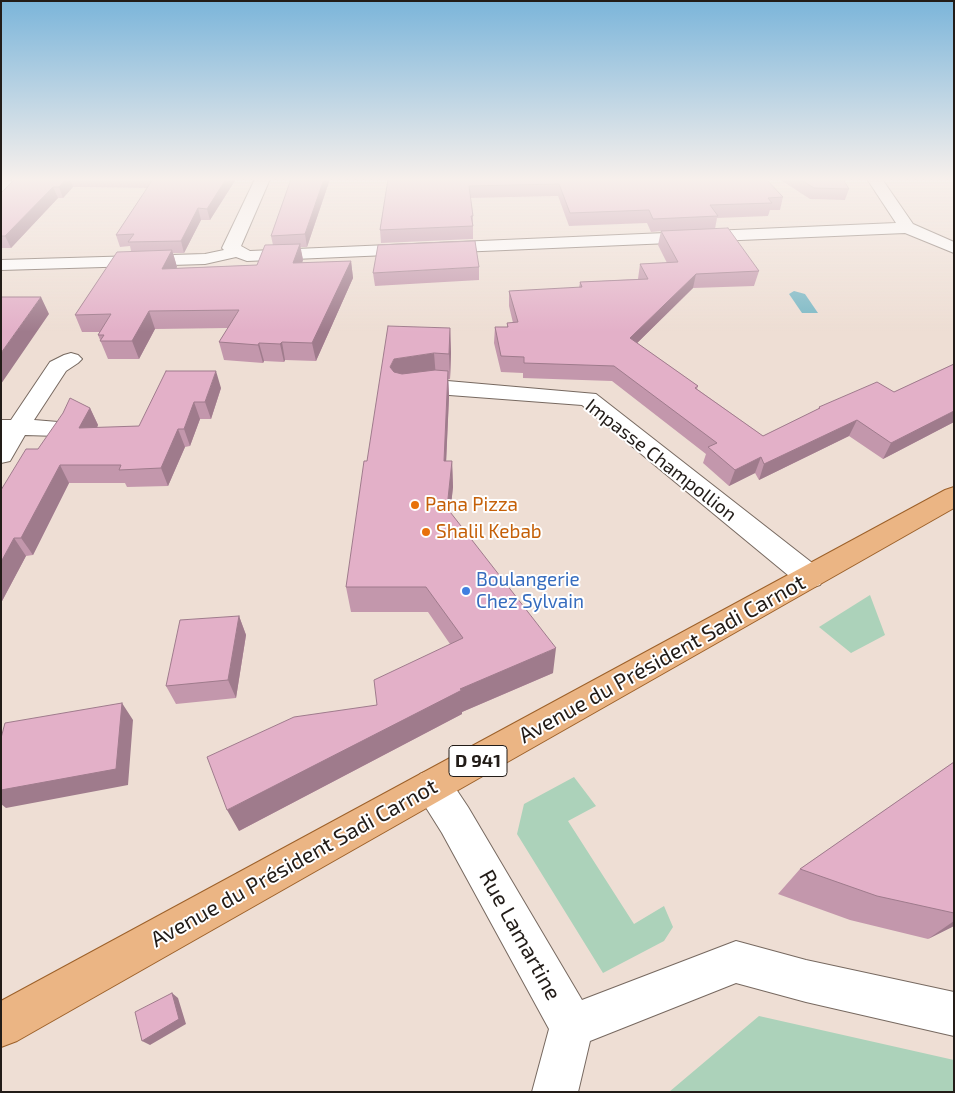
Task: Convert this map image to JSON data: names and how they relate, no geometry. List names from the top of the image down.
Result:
{
  "streets": {
    "main road": ["Avenue du Président Sadi Carnot", "D 941"],
    "street": ["Impasse Champollion", "Rue Lamartine"]
  },
  "crossings": [
    ["Impasse Champollion", "Avenue du Président Sadi Carnot"],
    ["Avenue du Président Sadi Carnot", "Rue Lamartine"]
  ],
  "places": ["Pana Pizza", "Shalil Kebab", "Boulangerie Chez Sylvain"]
}
